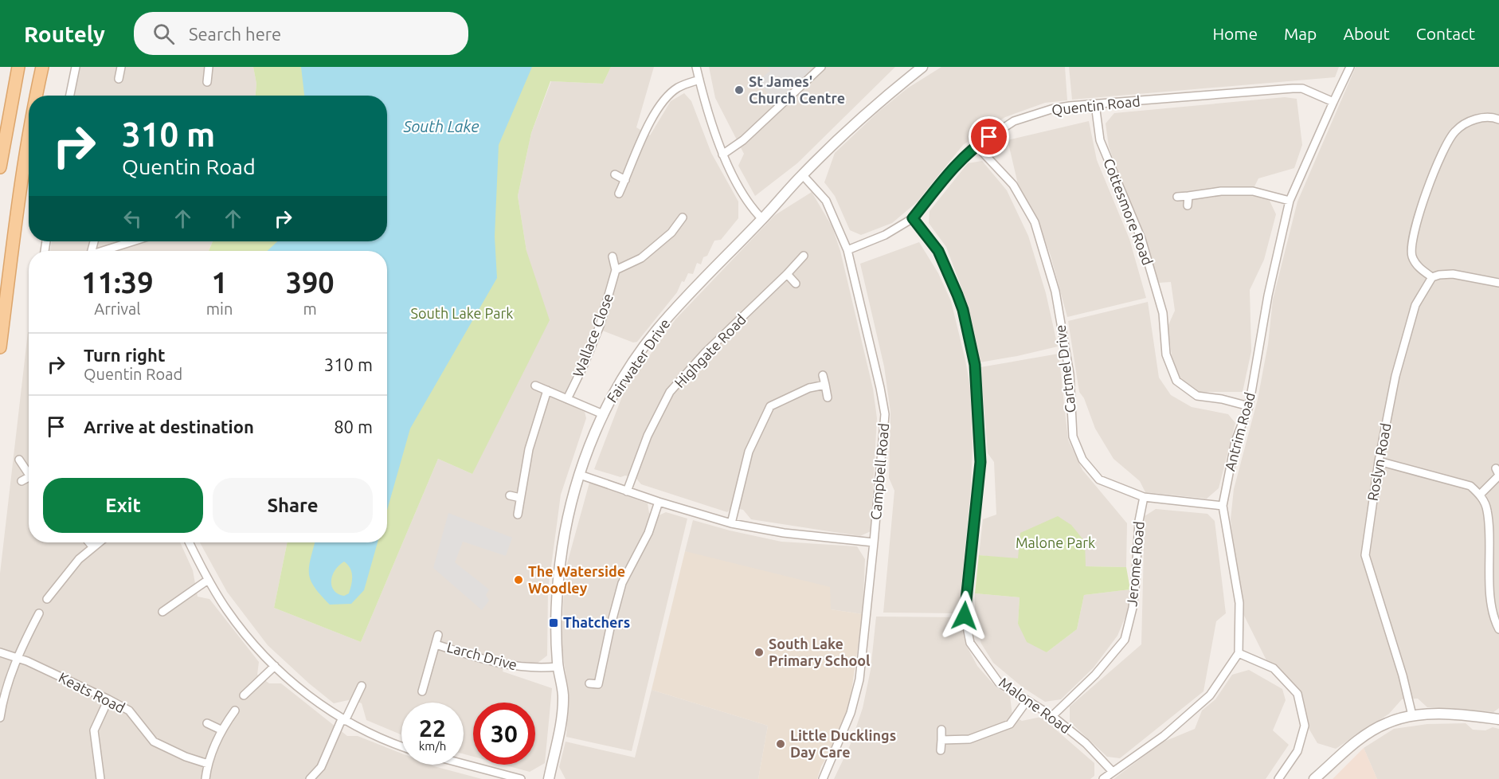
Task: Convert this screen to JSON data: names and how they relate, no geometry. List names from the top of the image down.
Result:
{
  "streets": {
    "street": [
      "Quentin Road",
      "Cottesmore Road",
      "Wallace Close",
      "Highgate Road",
      "Fairwater Drive",
      "Cartmel Drive",
      "Antrim Road",
      "Roslyn Road",
      "Campbell Road",
      "Jerome Road",
      "Larch Drive",
      "Keats Road",
      "Malone Road"
    ]
  },
  "crossings": [
    ["Quentin Road", "Cottesmore Road"],
    ["Quentin Road", "Cartmel Drive"],
    ["Quentin Road", "Antrim Road"],
    ["Quentin Road", "Campbell Road"],
    ["Quentin Road", "Malone Road"],
    ["Cottesmore Road", "Antrim Road"],
    ["Fairwater Drive", "Campbell Road"],
    ["Fairwater Drive", "Larch Drive"],
    ["Cartmel Drive", "Antrim Road"],
    ["Cartmel Drive", "Jerome Road"],
    ["Jerome Road", "Malone Road"]
  ],
  "water": ["South Lake"],
  "parks": ["South Lake Park", "Malone Park"],
  "places": {
    "other": [
      "St James' Church Centre",
      "The Waterside Woodley",
      "South Lake Primary School",
      "Little Ducklings Day Care"
    ],
    "transit": ["Thatchers"]
  },
  "page": {
    "header": "Routely",
    "search": "Search here",
    "nav": [
      "Home",
      "Map",
      "About",
      "Contact"
    ],
    "turn": ["310 m", "Quentin Road"],
    "eta": [
      "11:39",
      "Arrival",
      "1",
      "min",
      "390",
      "m"
    ],
    "list": [
      {
        "name": "Turn right",
        "note": "Quentin Road",
        "value": "310 m"
      },
      {
        "name": "Arrive at destination",
        "value": "80 m"
      }
    ],
    "buttons": ["Exit", "Share"],
    "speed": "22 km/h",
    "limit": "30"
  }
}
